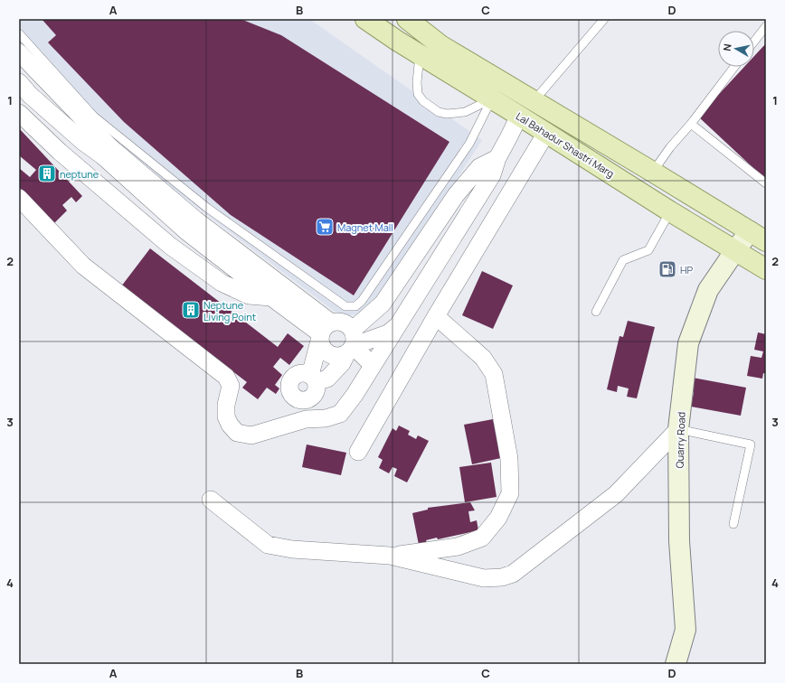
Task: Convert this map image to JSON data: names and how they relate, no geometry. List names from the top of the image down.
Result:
{
  "streets": {
    "main road": ["Lal Bahadur Shastri Marg", "Quarry Road"]
  },
  "crossings": [
    ["Lal Bahadur Shastri Marg", "Quarry Road"]
  ],
  "places": {
    "building": ["neptune", "Neptune Living Point"],
    "supermarket": ["Magnet Mall"],
    "fuel station": ["HP"]
  },
  "north": "left",
  "grid": {
    "columns": [
      "A",
      "B",
      "C",
      "D"
    ],
    "rows": [
      "1",
      "2",
      "3",
      "4"
    ]
  }
}
